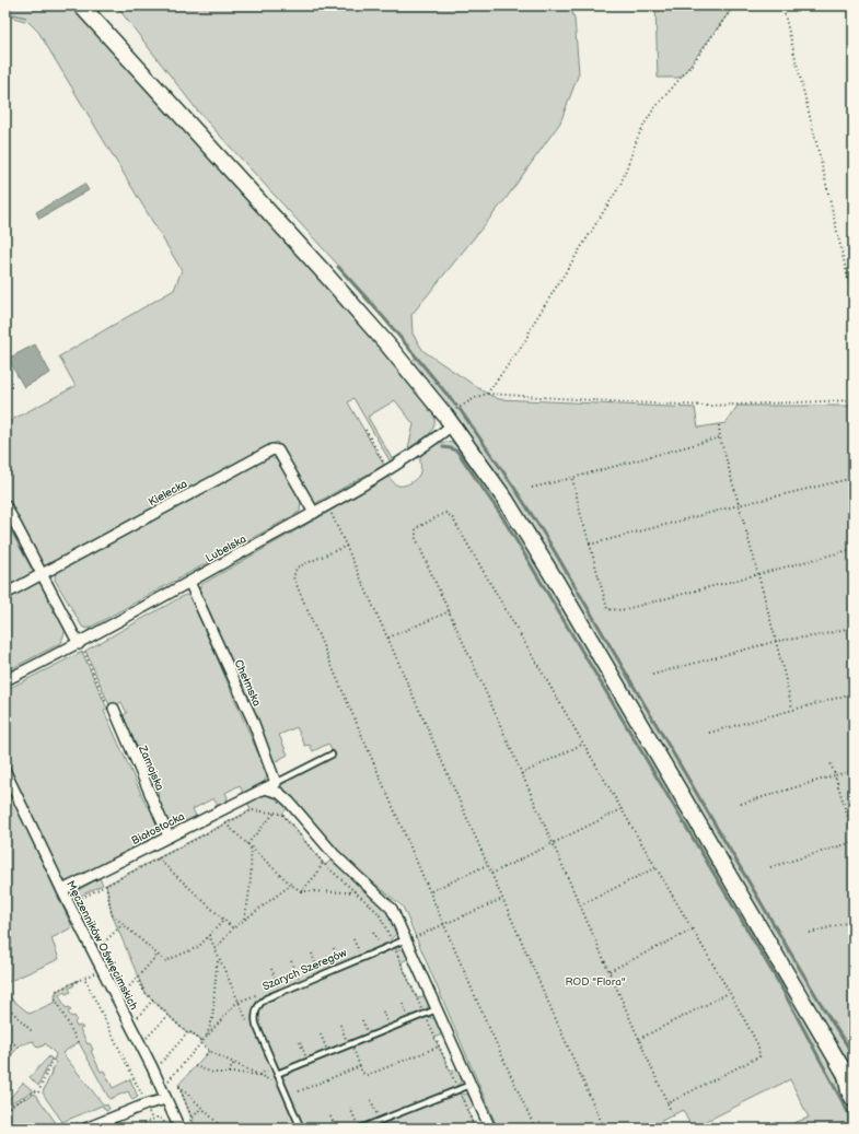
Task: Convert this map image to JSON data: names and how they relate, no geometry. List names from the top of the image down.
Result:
{
  "streets": {
    "street": [
      "Kielecka",
      "Lubelska",
      "Chełmska",
      "Zamojska",
      "Białostocka",
      "Męczenników Oświęcimskich"
    ],
    "lane": ["Szarych Szeregów"]
  },
  "crossings": [
    ["Kielecka", "Lubelska"],
    ["Lubelska", "Chełmska"],
    ["Zamojska", "Białostocka"],
    ["Białostocka", "Męczenników Oświęcimskich"]
  ],
  "parks": ["ROD \"Flora\""]
}
